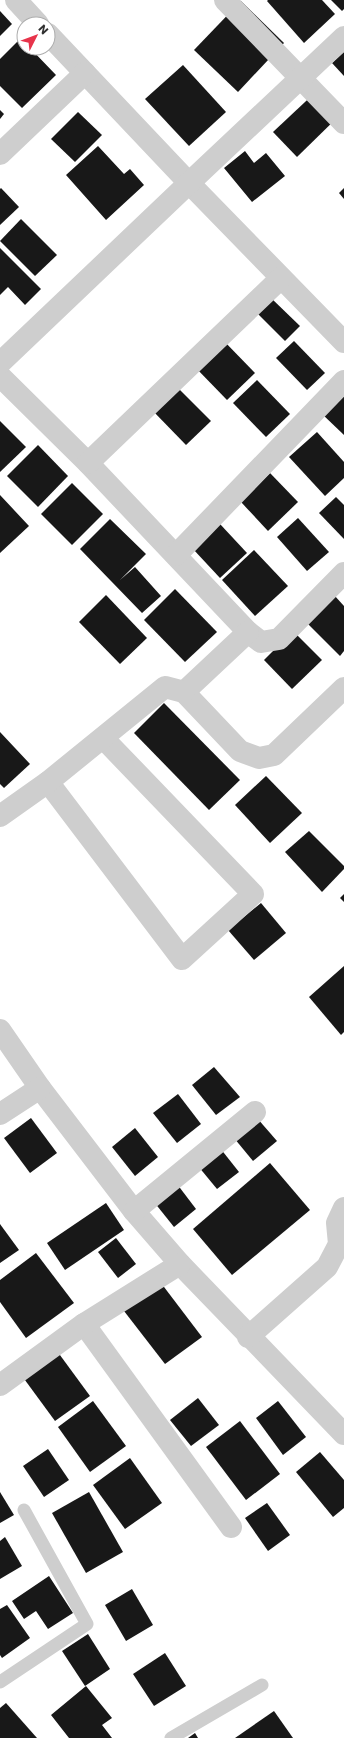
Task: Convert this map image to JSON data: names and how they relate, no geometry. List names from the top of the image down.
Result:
{
  "north": "top right"
}
